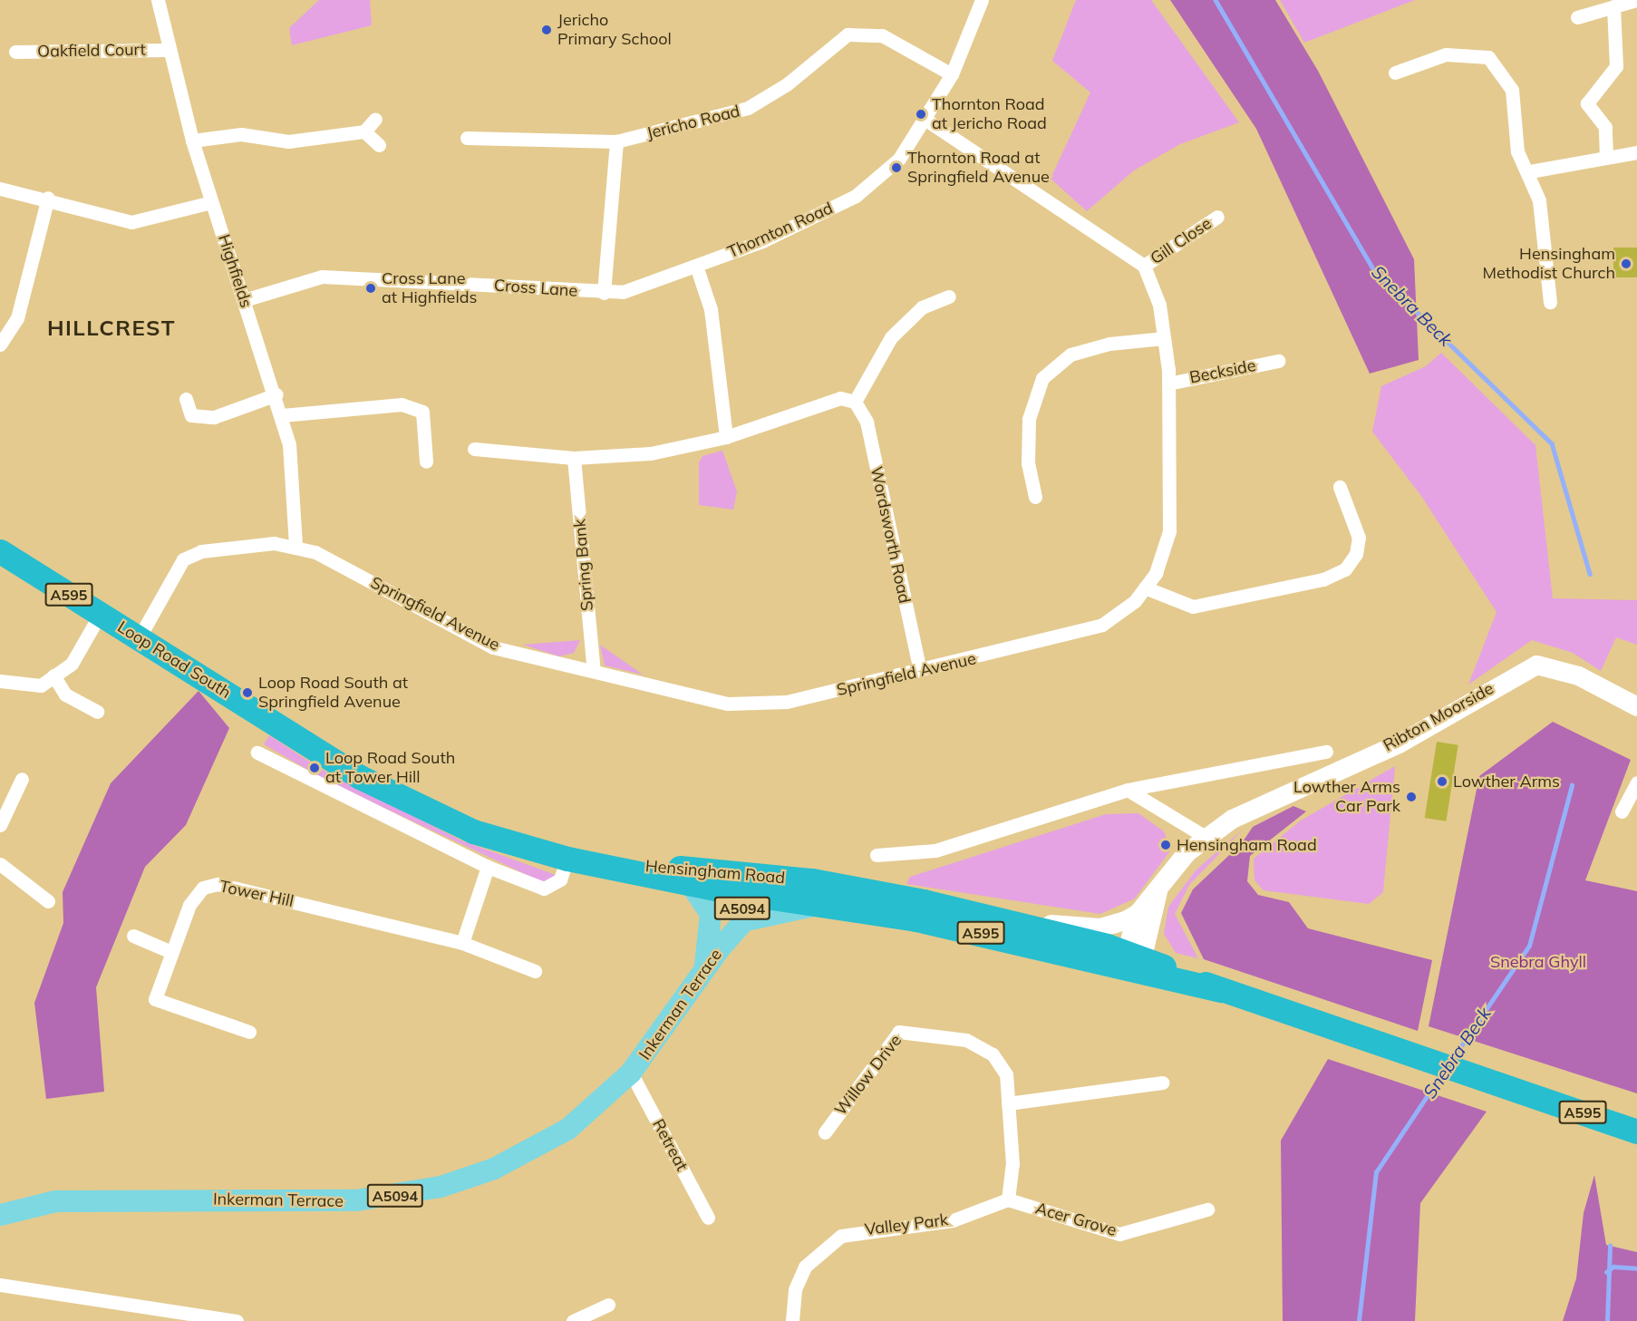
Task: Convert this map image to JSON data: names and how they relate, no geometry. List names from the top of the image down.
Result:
{
  "streets": {
    "highway": ["A595", "Loop Road South", "Hensingham Road"],
    "main road": ["Ribton Moorside", "A5094", "Inkerman Terrace"],
    "street": [
      "Oakfield Court",
      "Jericho Road",
      "Thornton Road",
      "Gill Close",
      "Highfields",
      "Cross Lane",
      "Beckside",
      "Wordsworth Road",
      "Spring Bank",
      "Springfield Avenue",
      "Tower Hill",
      "Willow Drive",
      "Retreat",
      "Acer Grove",
      "Valley Park"
    ]
  },
  "crossings": [
    ["Oakfield Court", "Highfields"],
    ["Jericho Road", "Thornton Road"],
    ["Thornton Road", "Cross Lane"],
    ["Gill Close", "Springfield Avenue"],
    ["Highfields", "Cross Lane"],
    ["Highfields", "Springfield Avenue"],
    ["Beckside", "Springfield Avenue"],
    ["Wordsworth Road", "Springfield Avenue"],
    ["Spring Bank", "Springfield Avenue"],
    ["A595", "Loop Road South"],
    ["A595", "Hensingham Road"],
    ["A595", "A5094"],
    ["A595", "Inkerman Terrace"],
    ["Loop Road South", "Hensingham Road"],
    ["Hensingham Road", "A5094"],
    ["A5094", "Inkerman Terrace"],
    ["Inkerman Terrace", "Retreat"],
    ["Acer Grove", "Valley Park"]
  ],
  "districts": ["HILLCREST"],
  "water": ["Snebra Beck"],
  "parks": ["Snebra Ghyll"],
  "places": [
    "Jericho Primary School",
    "Thornton Road at Jericho Road",
    "Thornton Road at Springfield Avenue",
    "Hensingham Methodist Church",
    "Cross Lane at Highfields",
    "Loop Road South at Springfield Avenue",
    "Loop Road South at Tower Hill",
    "Lowther Arms",
    "Lowther Arms Car Park",
    "Hensingham Road"
  ]
}
